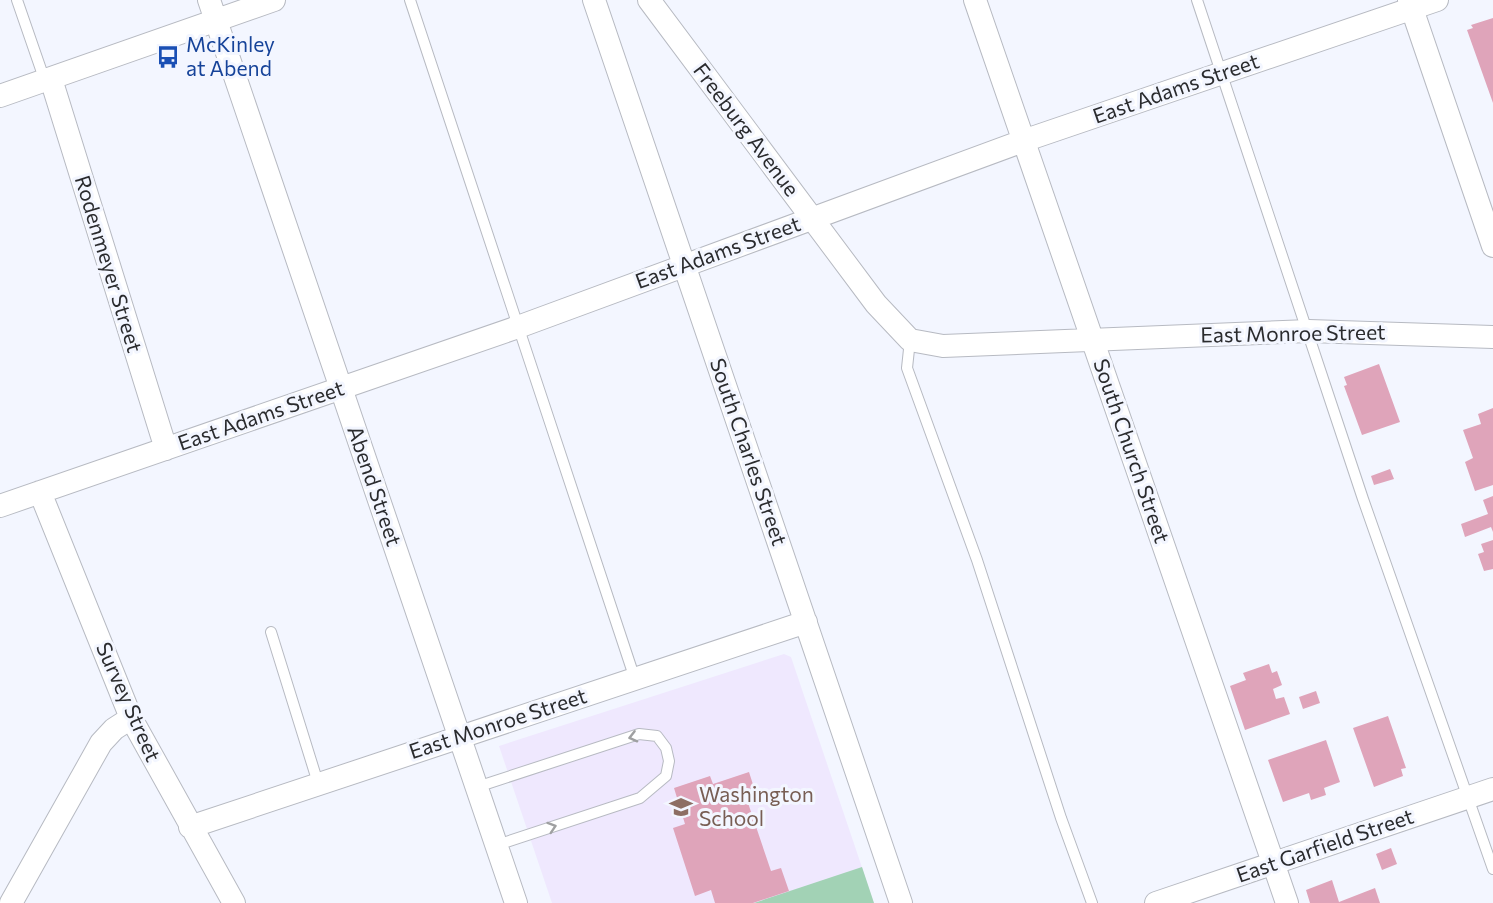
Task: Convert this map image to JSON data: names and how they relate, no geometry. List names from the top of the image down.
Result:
{
  "streets": {
    "street": [
      "East Adams Street",
      "Freeburg Avenue",
      "Rodenmeyer Street",
      "East Monroe Street",
      "South Church Street",
      "South Charles Street",
      "Abend Street",
      "Survey Street",
      "East Garfield Street"
    ]
  },
  "crossings": [
    ["East Adams Street", "Freeburg Avenue"],
    ["East Adams Street", "Rodenmeyer Street"],
    ["East Adams Street", "South Church Street"],
    ["East Adams Street", "South Charles Street"],
    ["East Adams Street", "Abend Street"],
    ["East Adams Street", "Survey Street"],
    ["East Monroe Street", "South Church Street"],
    ["East Monroe Street", "South Charles Street"],
    ["East Monroe Street", "Abend Street"],
    ["East Monroe Street", "Survey Street"],
    ["South Church Street", "East Garfield Street"]
  ],
  "places": {
    "bus stop": ["McKinley at Abend"],
    "school or university": ["Washington School"]
  }
}
